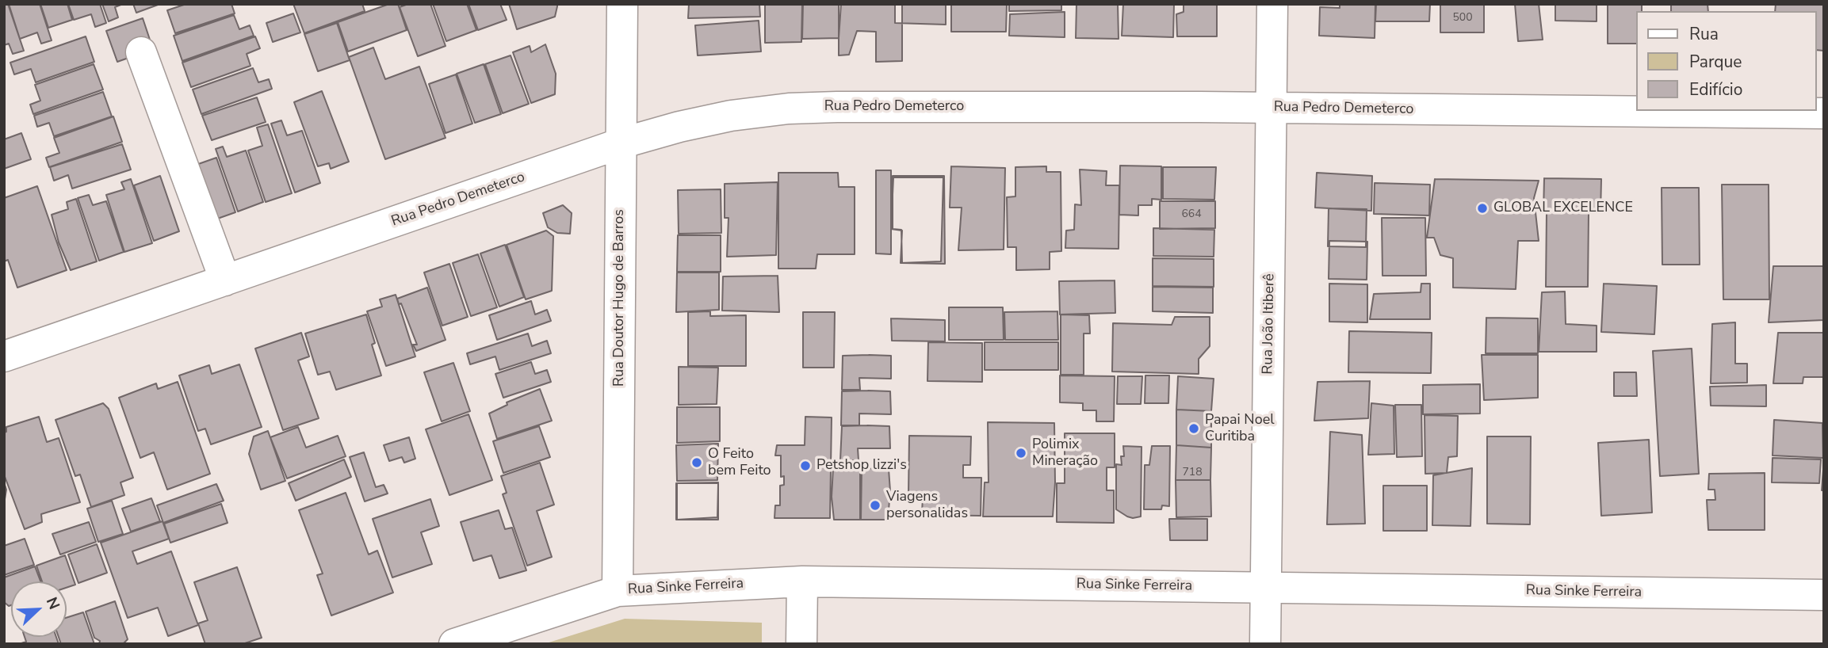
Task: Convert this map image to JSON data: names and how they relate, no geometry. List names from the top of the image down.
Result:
{
  "streets": {
    "street": [
      "Rua Pedro Demeterco",
      "Rua Doutor Hugo de Barros",
      "Rua João Itiberê",
      "Rua Sinke Ferreira"
    ]
  },
  "crossings": [
    ["Rua Pedro Demeterco", "Rua Doutor Hugo de Barros"],
    ["Rua Pedro Demeterco", "Rua João Itiberê"],
    ["Rua Doutor Hugo de Barros", "Rua Sinke Ferreira"],
    ["Rua João Itiberê", "Rua Sinke Ferreira"]
  ],
  "places": [
    "GLOBAL EXCELENCE",
    "Papai Noel Curitiba",
    "Polimix Mineração",
    "O Feito bem Feito",
    "Petshop lizzi's",
    "Viagens personalidas"
  ],
  "house_numbers": ["500", "664", "718"],
  "legend": ["Rua", "Parque", "Edifício"],
  "north": "top right"
}
